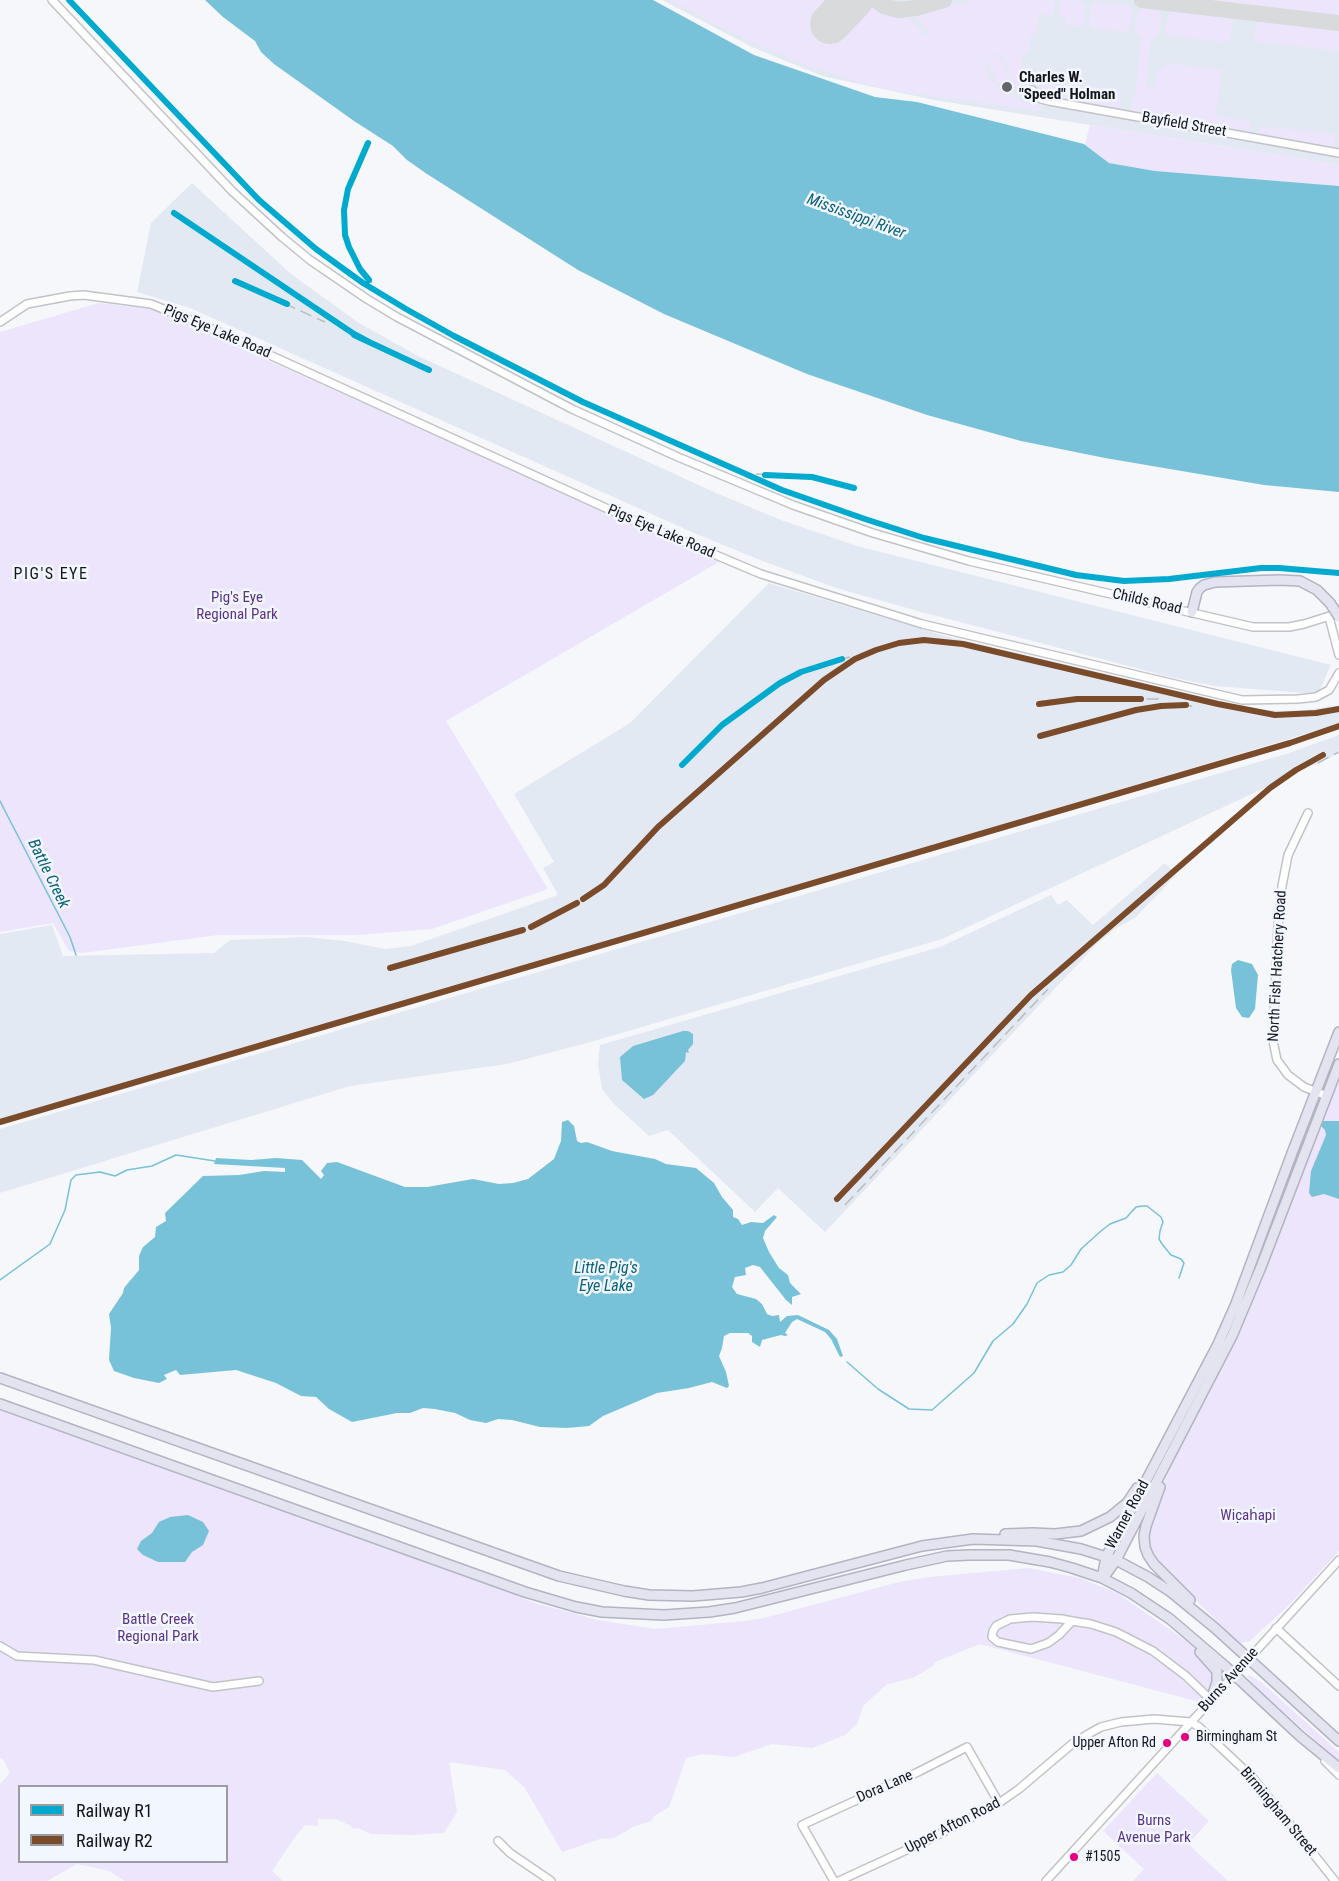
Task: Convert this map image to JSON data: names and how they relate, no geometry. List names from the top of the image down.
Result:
{
  "streets": {
    "highway": ["Warner Road"],
    "street": [
      "Bayfield Street",
      "Pigs Eye Lake Road",
      "Childs Road",
      "North Fish Hatchery Road",
      "Burns Avenue",
      "Dora Lane",
      "Birmingham Street",
      "Upper Afton Road"
    ]
  },
  "crossings": [
    ["North Fish Hatchery Road", "Warner Road"],
    ["Burns Avenue", "Birmingham Street"],
    ["Burns Avenue", "Upper Afton Road"],
    ["Dora Lane", "Upper Afton Road"],
    ["Birmingham Street", "Upper Afton Road"]
  ],
  "districts": ["PIG'S EYE"],
  "water": ["Mississippi River", "Battle Creek", "Little Pig's Eye Lake"],
  "parks": [
    "Pig's Eye Regional Park",
    "Wic̣aḣapi",
    "Battle Creek Regional Park",
    "Burns Avenue Park"
  ],
  "places": [
    "Charles W. \"Speed\" Holman",
    "Birmingham St",
    "Upper Afton Rd",
    "#1505"
  ],
  "lines": ["rail line R1", "rail line R2"],
  "legend": ["Railway R1", "Railway R2"]
}
